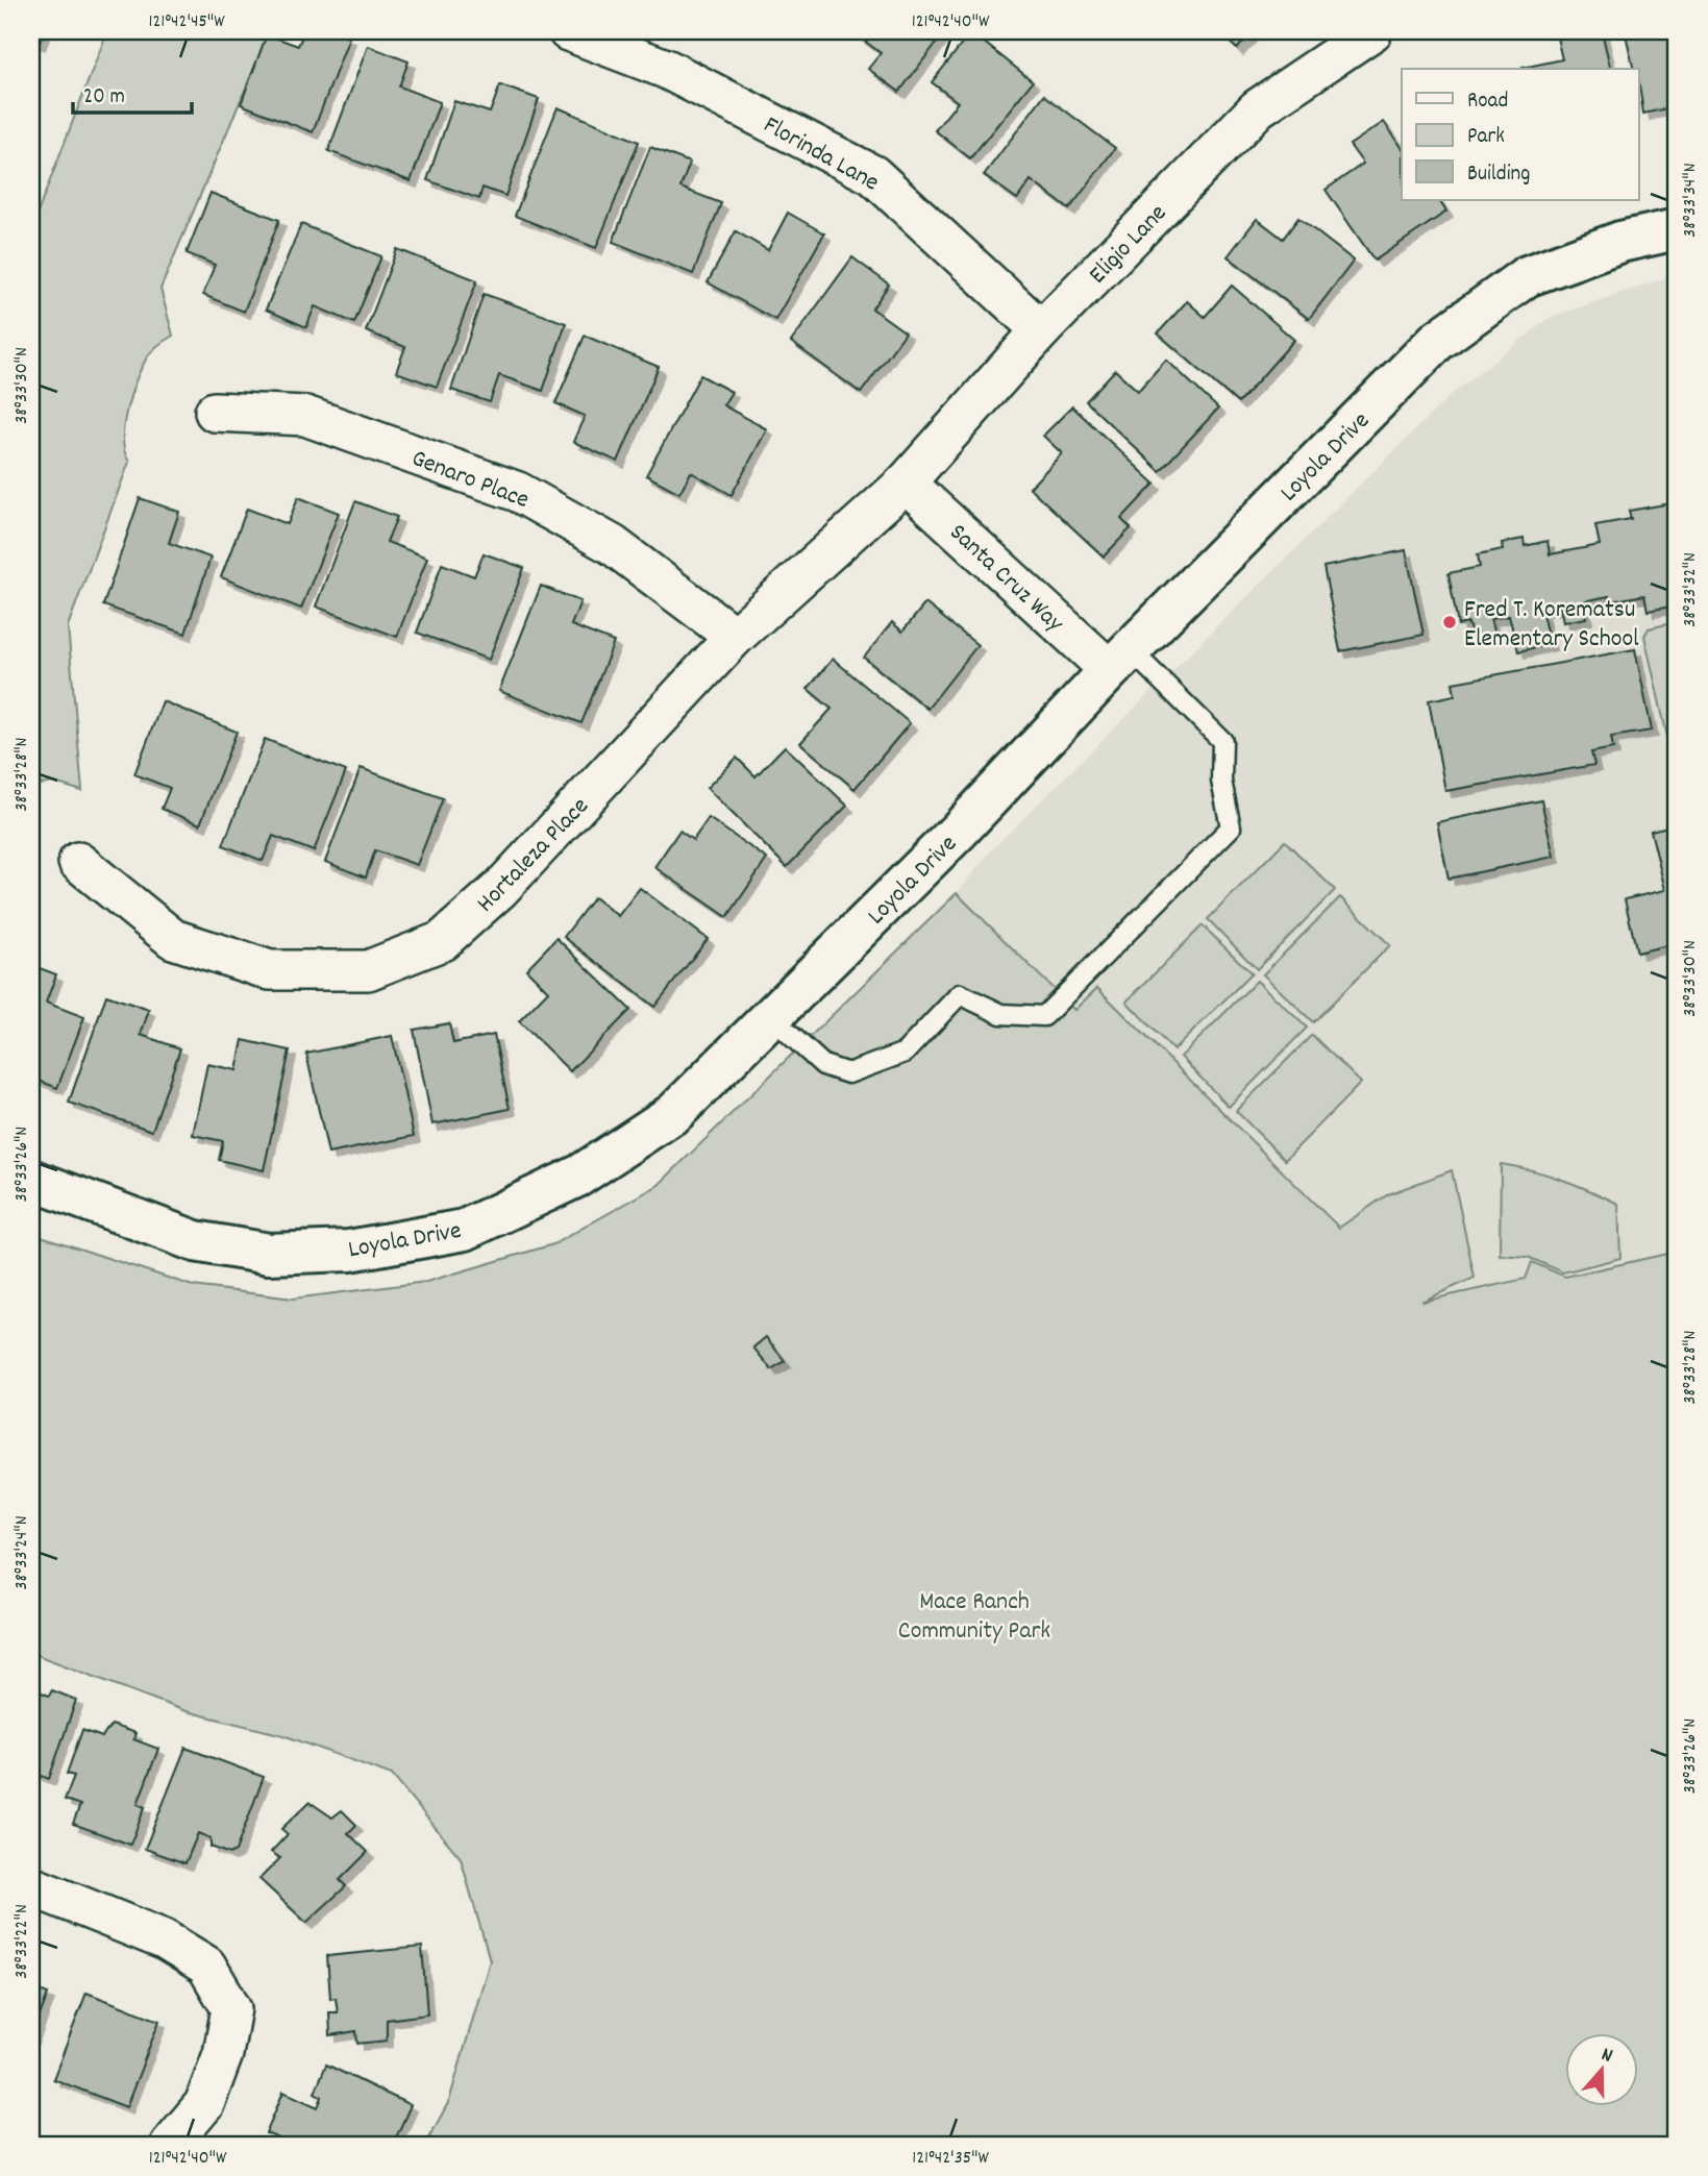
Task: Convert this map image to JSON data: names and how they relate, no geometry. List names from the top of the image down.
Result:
{
  "streets": {
    "street": [
      "Florinda Lane",
      "Eligio Lane",
      "Loyola Drive",
      "Genaro Place",
      "Santa Cruz Way",
      "Hortaleza Place"
    ]
  },
  "crossings": [
    ["Florinda Lane", "Eligio Lane"],
    ["Eligio Lane", "Santa Cruz Way"],
    ["Eligio Lane", "Hortaleza Place"],
    ["Loyola Drive", "Santa Cruz Way"],
    ["Genaro Place", "Hortaleza Place"],
    ["Santa Cruz Way", "Hortaleza Place"]
  ],
  "parks": ["Mace Ranch Community Park"],
  "places": ["Fred T. Korematsu Elementary School"],
  "legend": ["Road", "Park", "Building"],
  "scale_bar": "20 m",
  "north": "top",
  "coordinates": [
    "121°42'45\"W",
    "121°42'40\"W",
    "38°33'34\"N",
    "38°33'30\"N",
    "38°33'32\"N",
    "38°33'28\"N",
    "38°33'26\"N",
    "38°33'24\"N",
    "38°33'22\"N",
    "121°42'35\"W"
  ]
}
